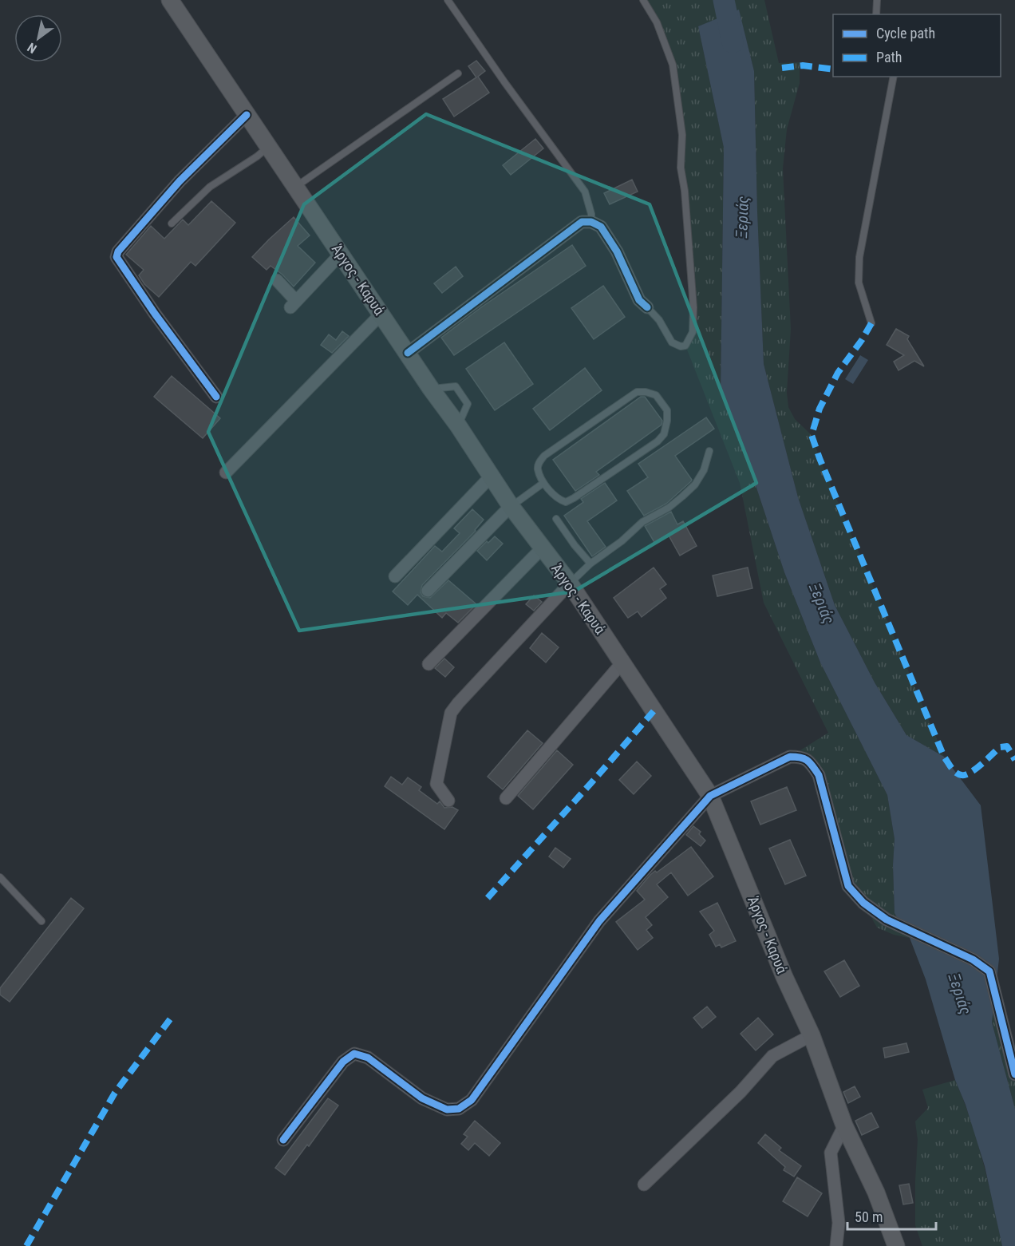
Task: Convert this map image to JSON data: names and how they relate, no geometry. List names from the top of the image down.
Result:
{
  "streets": {
    "main road": ["Άργος - Καρυά"]
  },
  "water": ["Ξεριάς"],
  "legend": ["Cycle path", "Path"],
  "scale_bar": "50 m",
  "north": "bottom left"
}
